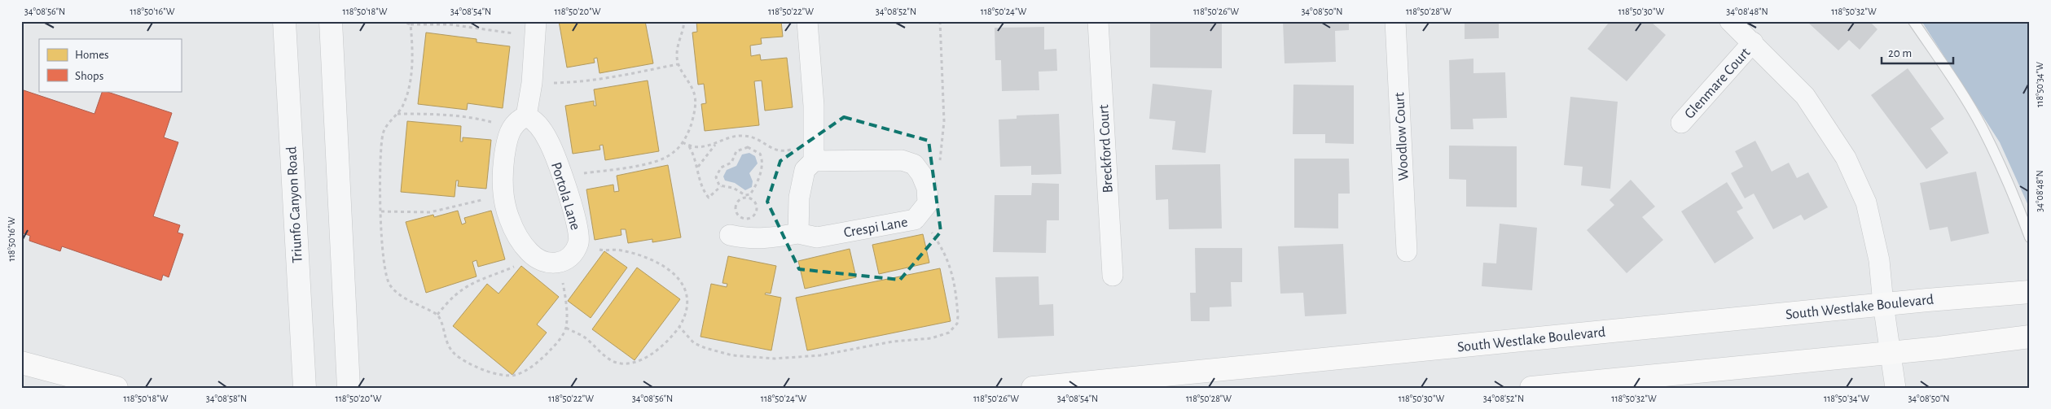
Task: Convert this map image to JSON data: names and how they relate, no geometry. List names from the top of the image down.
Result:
{
  "streets": {
    "main road": ["South Westlake Boulevard"],
    "street": [
      "Glenmare Court",
      "Woodlow Court",
      "Breckford Court",
      "Portola Lane",
      "Triunfo Canyon Road",
      "Crespi Lane"
    ]
  },
  "legend": ["Homes", "Shops"],
  "scale_bar": "20 m",
  "coordinates": [
    "34°08'56\"N",
    "118°50'16\"W",
    "118°50'18\"W",
    "34°08'54\"N",
    "118°50'20\"W",
    "118°50'22\"W",
    "34°08'52\"N",
    "118°50'24\"W",
    "118°50'26\"W",
    "34°08'50\"N",
    "118°50'28\"W",
    "118°50'30\"W",
    "34°08'48\"N",
    "118°50'32\"W",
    "118°50'34\"W",
    "34°08'58\"N"
  ]
}
